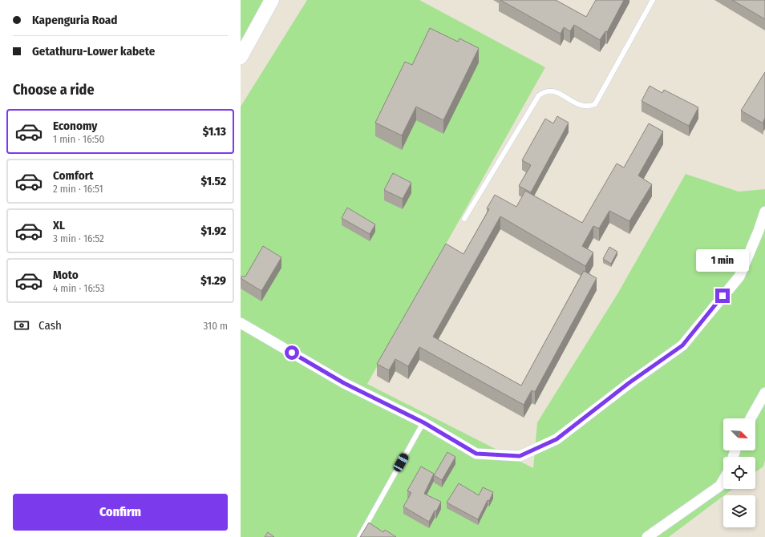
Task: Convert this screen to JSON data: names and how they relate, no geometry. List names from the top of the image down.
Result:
{
  "north": "bottom right",
  "page": {
    "banner": ["Kapenguria Road", "Getathuru-Lower kabete"],
    "heading": "Choose a ride",
    "list": [
      {
        "name": "Economy",
        "note": "1 min · 16:50",
        "value": "$1.13"
      },
      {
        "name": "Comfort",
        "note": "2 min · 16:51",
        "value": "$1.52"
      },
      {
        "name": "XL",
        "note": "3 min · 16:52",
        "value": "$1.92"
      },
      {
        "name": "Moto",
        "note": "4 min · 16:53",
        "value": "$1.29"
      }
    ],
    "bubble": "1 min",
    "pay": ["Cash", "310 m"],
    "buttons": "Confirm"
  }
}
